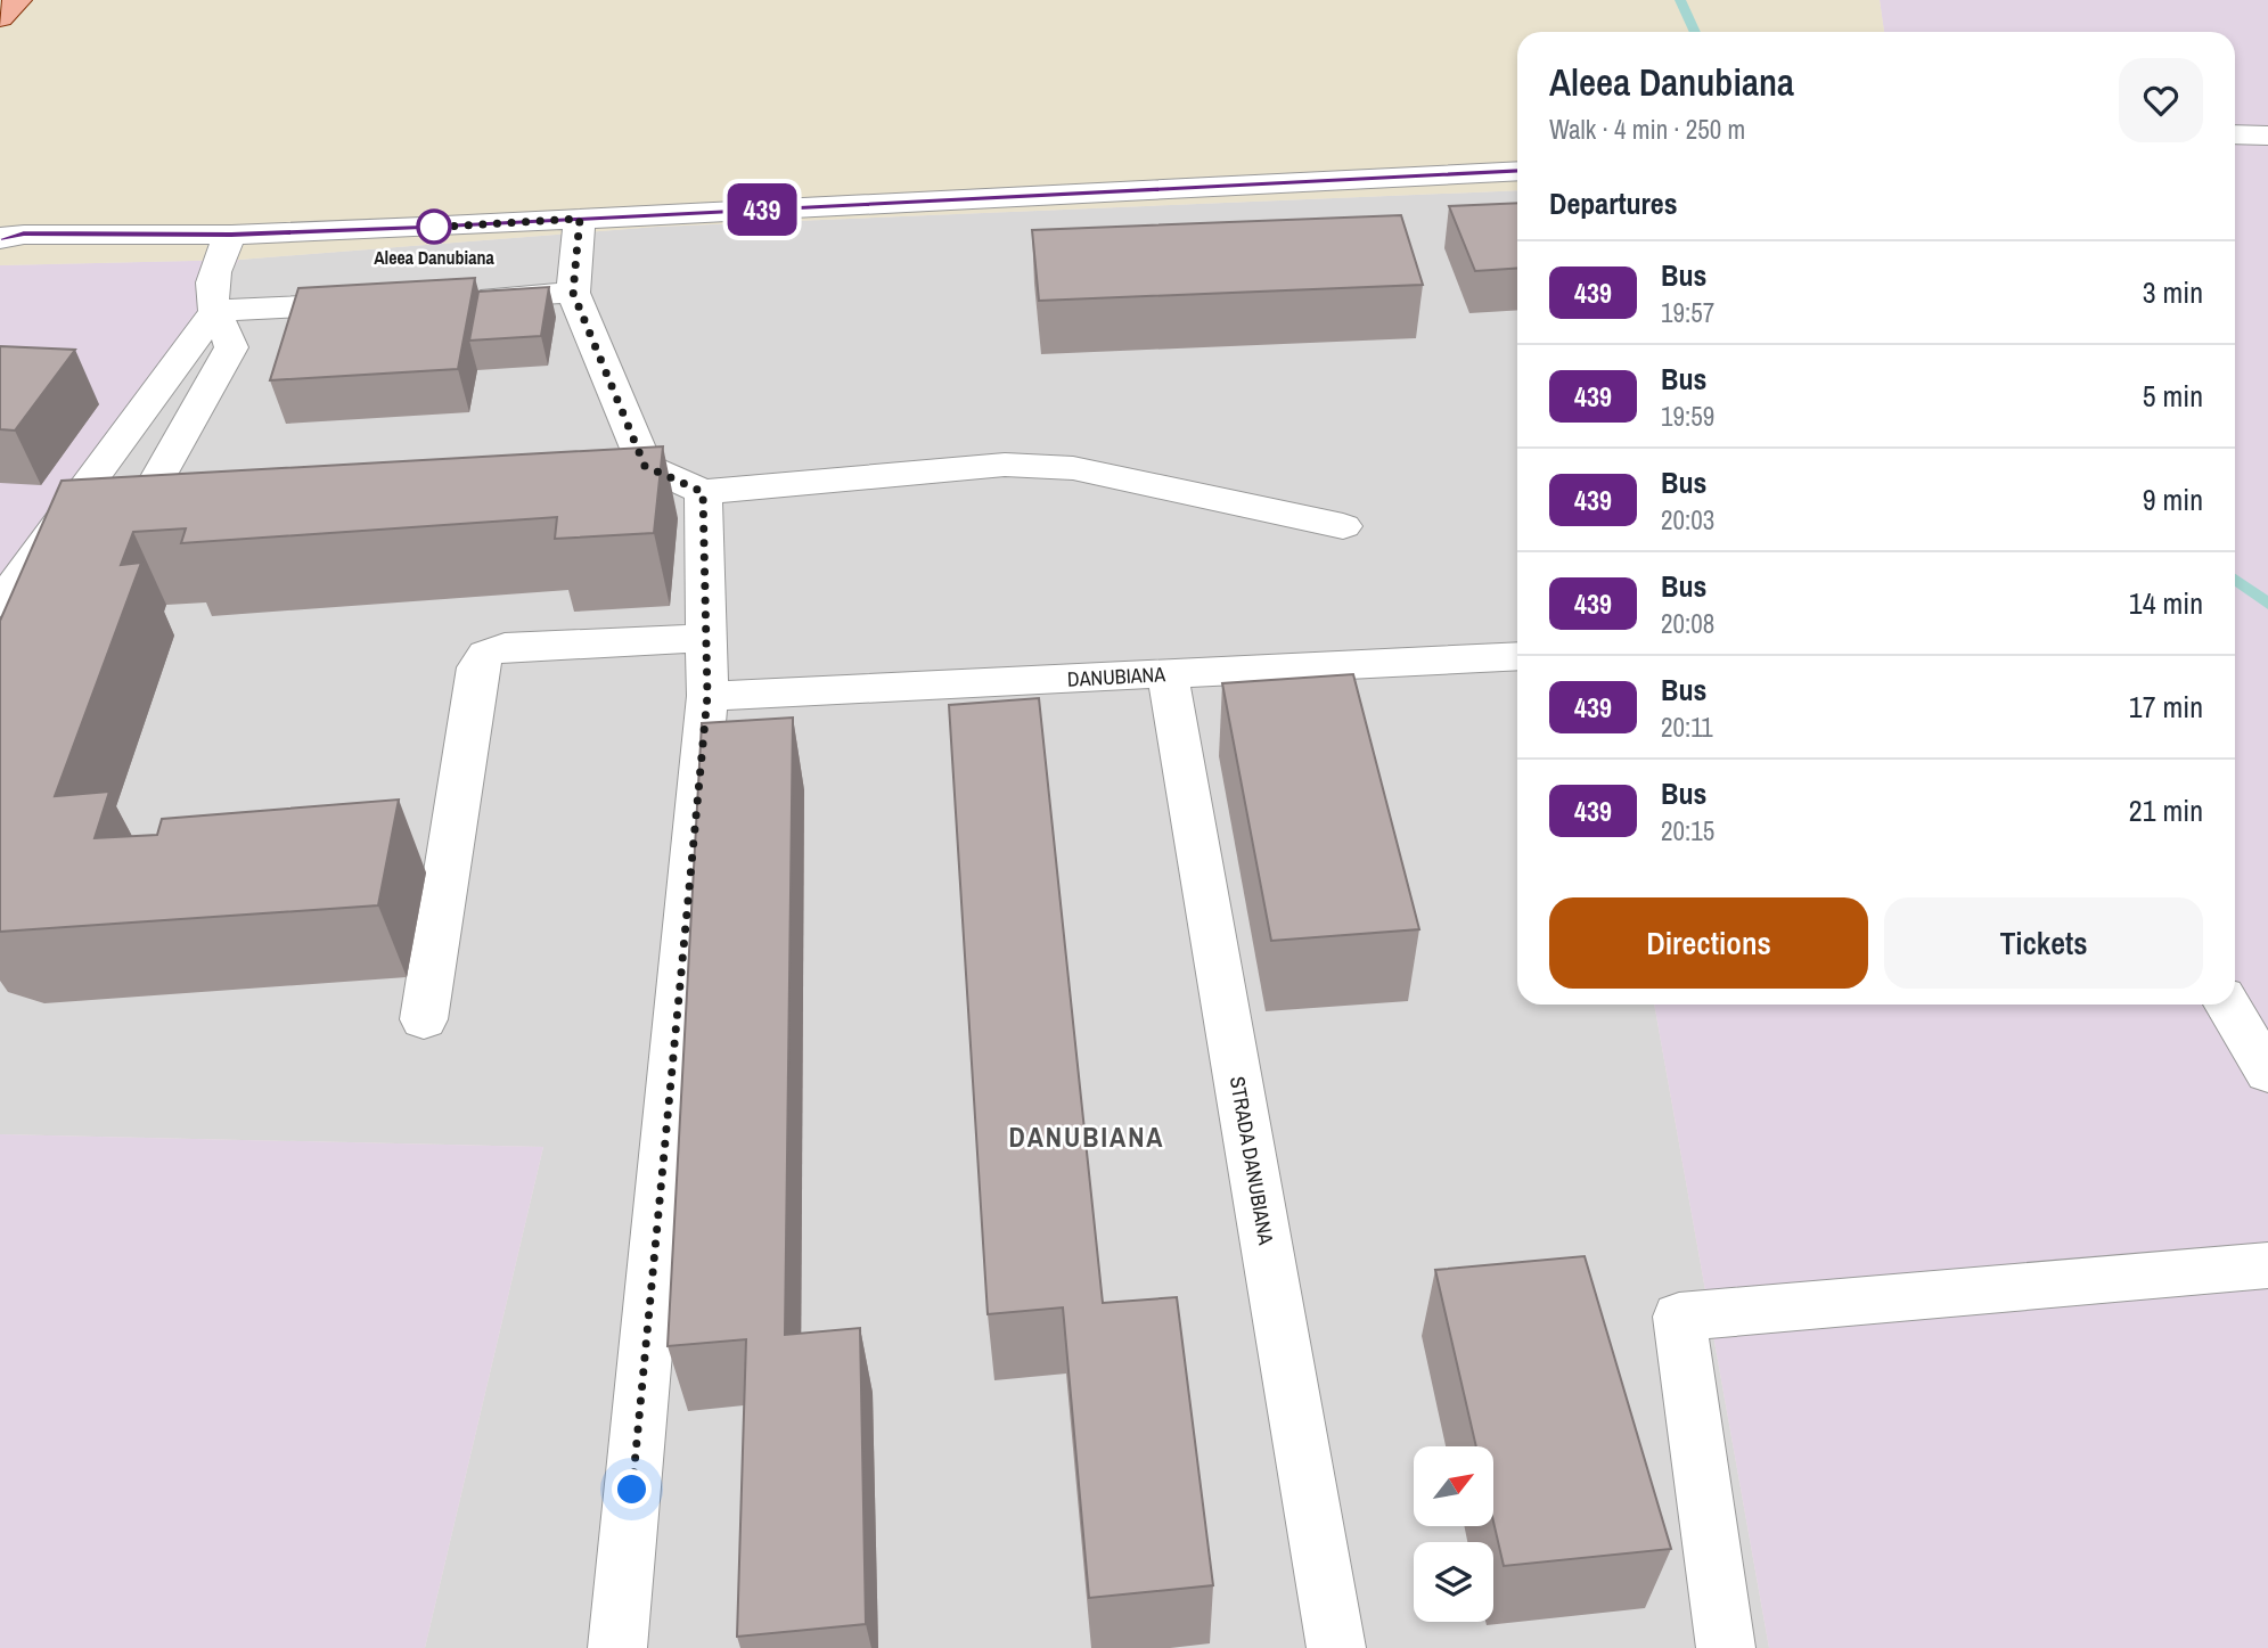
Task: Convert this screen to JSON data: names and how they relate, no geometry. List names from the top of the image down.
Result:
{
  "streets": {
    "street": ["DANUBIANA", "STRADA DANUBIANA"]
  },
  "crossings": [
    ["DANUBIANA", "STRADA DANUBIANA"]
  ],
  "districts": ["DANUBIANA"],
  "places": ["Aleea Danubiana"],
  "lines": ["bus line 439"],
  "north": "top right",
  "page": {
    "on_map": "439",
    "heading": [
      ["Aleea Danubiana", "Walk · 4 min · 250 m"],
      "Departures"
    ],
    "list": [
      {
        "mark": "439",
        "name": "Bus",
        "note": "19:57",
        "value": "3 min"
      },
      {
        "mark": "439",
        "name": "Bus",
        "note": "19:59",
        "value": "5 min"
      },
      {
        "mark": "439",
        "name": "Bus",
        "note": "20:03",
        "value": "9 min"
      },
      {
        "mark": "439",
        "name": "Bus",
        "note": "20:08",
        "value": "14 min"
      },
      {
        "mark": "439",
        "name": "Bus",
        "note": "20:11",
        "value": "17 min"
      },
      {
        "mark": "439",
        "name": "Bus",
        "note": "20:15",
        "value": "21 min"
      }
    ],
    "buttons": ["Directions", "Tickets"]
  }
}
